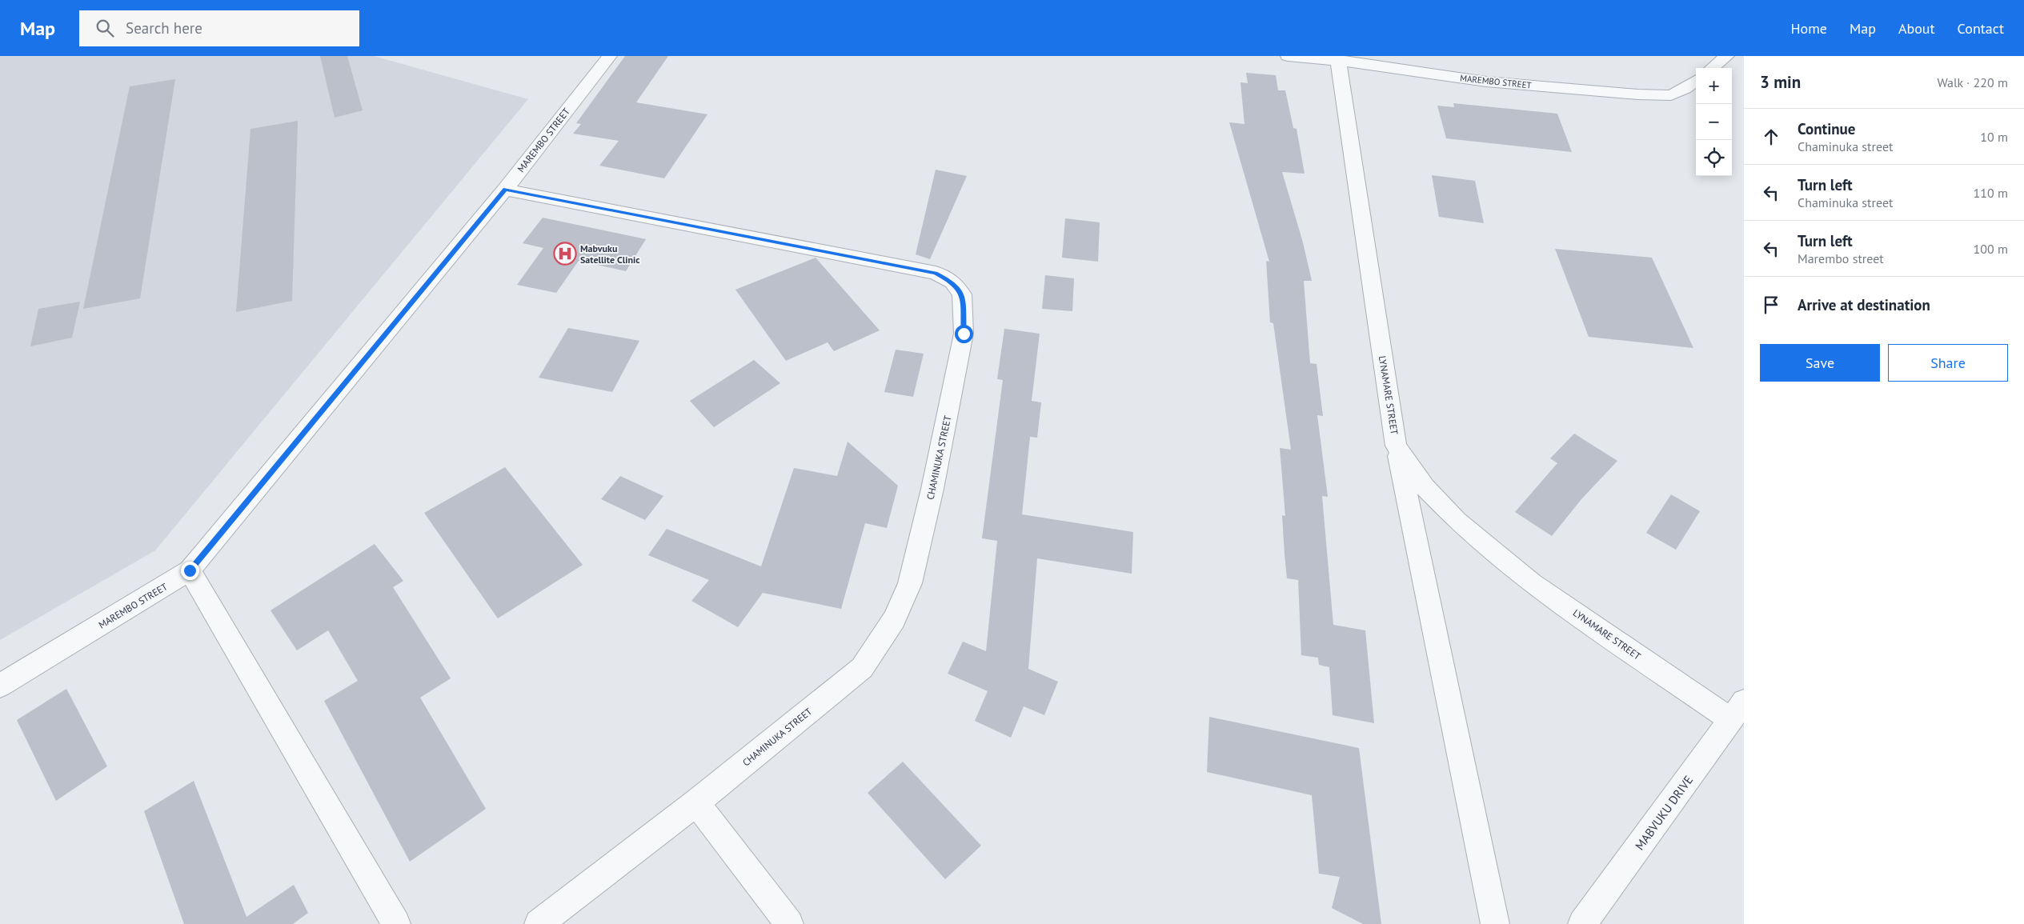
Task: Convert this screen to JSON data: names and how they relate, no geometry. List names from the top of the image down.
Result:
{
  "streets": {
    "street": [
      "MAREMBO STREET",
      "LYNAMARE STREET",
      "CHAMINUKA STREET",
      "MABVUKU DRIVE"
    ]
  },
  "crossings": [
    ["MAREMBO STREET", "LYNAMARE STREET"],
    ["MAREMBO STREET", "CHAMINUKA STREET"],
    ["LYNAMARE STREET", "MABVUKU DRIVE"]
  ],
  "places": {
    "hospital": ["Mabvuku Satellite Clinic"]
  },
  "page": {
    "header": "Map",
    "search": "Search here",
    "nav": [
      "Home",
      "Map",
      "About",
      "Contact"
    ],
    "heading": ["3 min", "Walk · 220 m"],
    "map_buttons": ["+", "−"],
    "list": [
      ["Continue", "Chaminuka street", "10 m"],
      ["Turn left", "Chaminuka street", "110 m"],
      ["Turn left", "Marembo street", "100 m"],
      "Arrive at destination"
    ],
    "buttons": ["Save", "Share"]
  }
}
